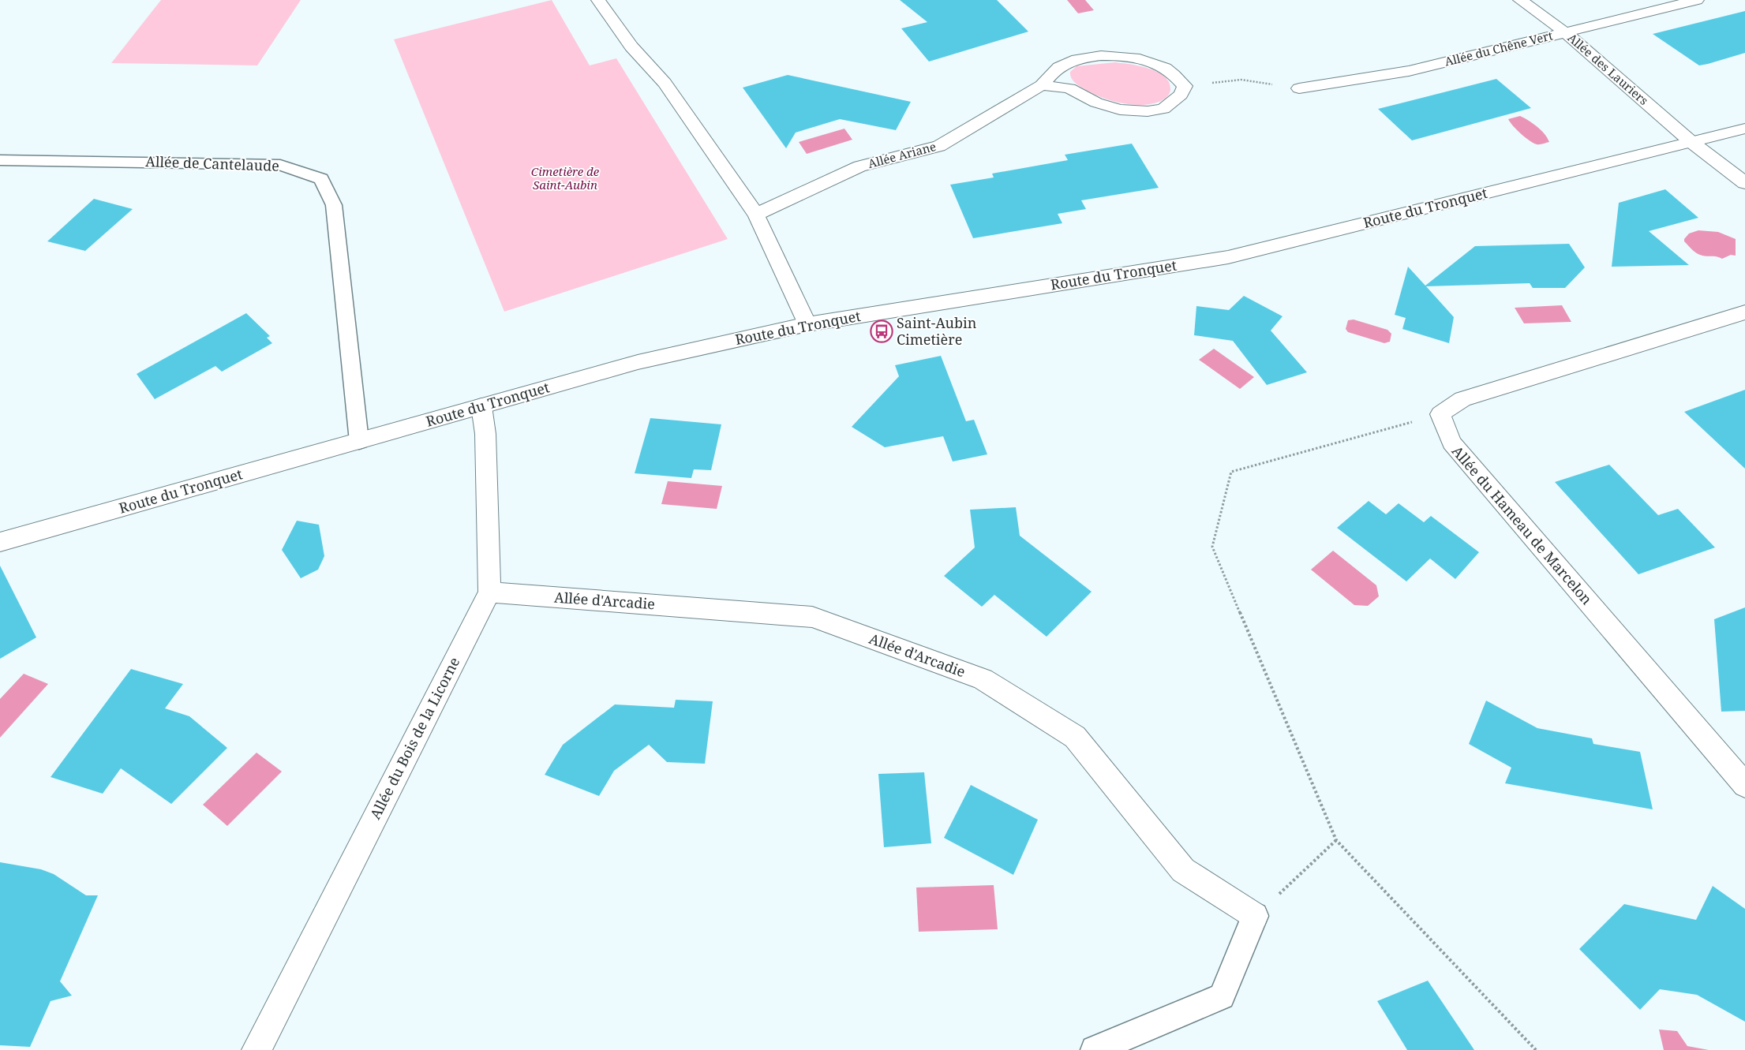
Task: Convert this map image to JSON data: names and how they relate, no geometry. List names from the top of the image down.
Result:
{
  "streets": {
    "street": [
      "Allée du Chêne Vert",
      "Allée des Lauriers",
      "Allée Ariane",
      "Route du Tronquet",
      "Allée du Hameau de Marcelon",
      "Allée d'Arcadie",
      "Allée du Bois de la Licorne"
    ],
    "lane": ["Allée de Cantelaude"]
  },
  "crossings": [
    ["Allée du Chêne Vert", "Allée des Lauriers"],
    ["Allée des Lauriers", "Route du Tronquet"],
    ["Allée de Cantelaude", "Route du Tronquet"],
    ["Route du Tronquet", "Allée du Bois de la Licorne"],
    ["Allée d'Arcadie", "Allée du Bois de la Licorne"]
  ],
  "parks": ["Cimetière de Saint-Aubin"],
  "places": {
    "bus stop": ["Saint-Aubin Cimetière"]
  }
}
